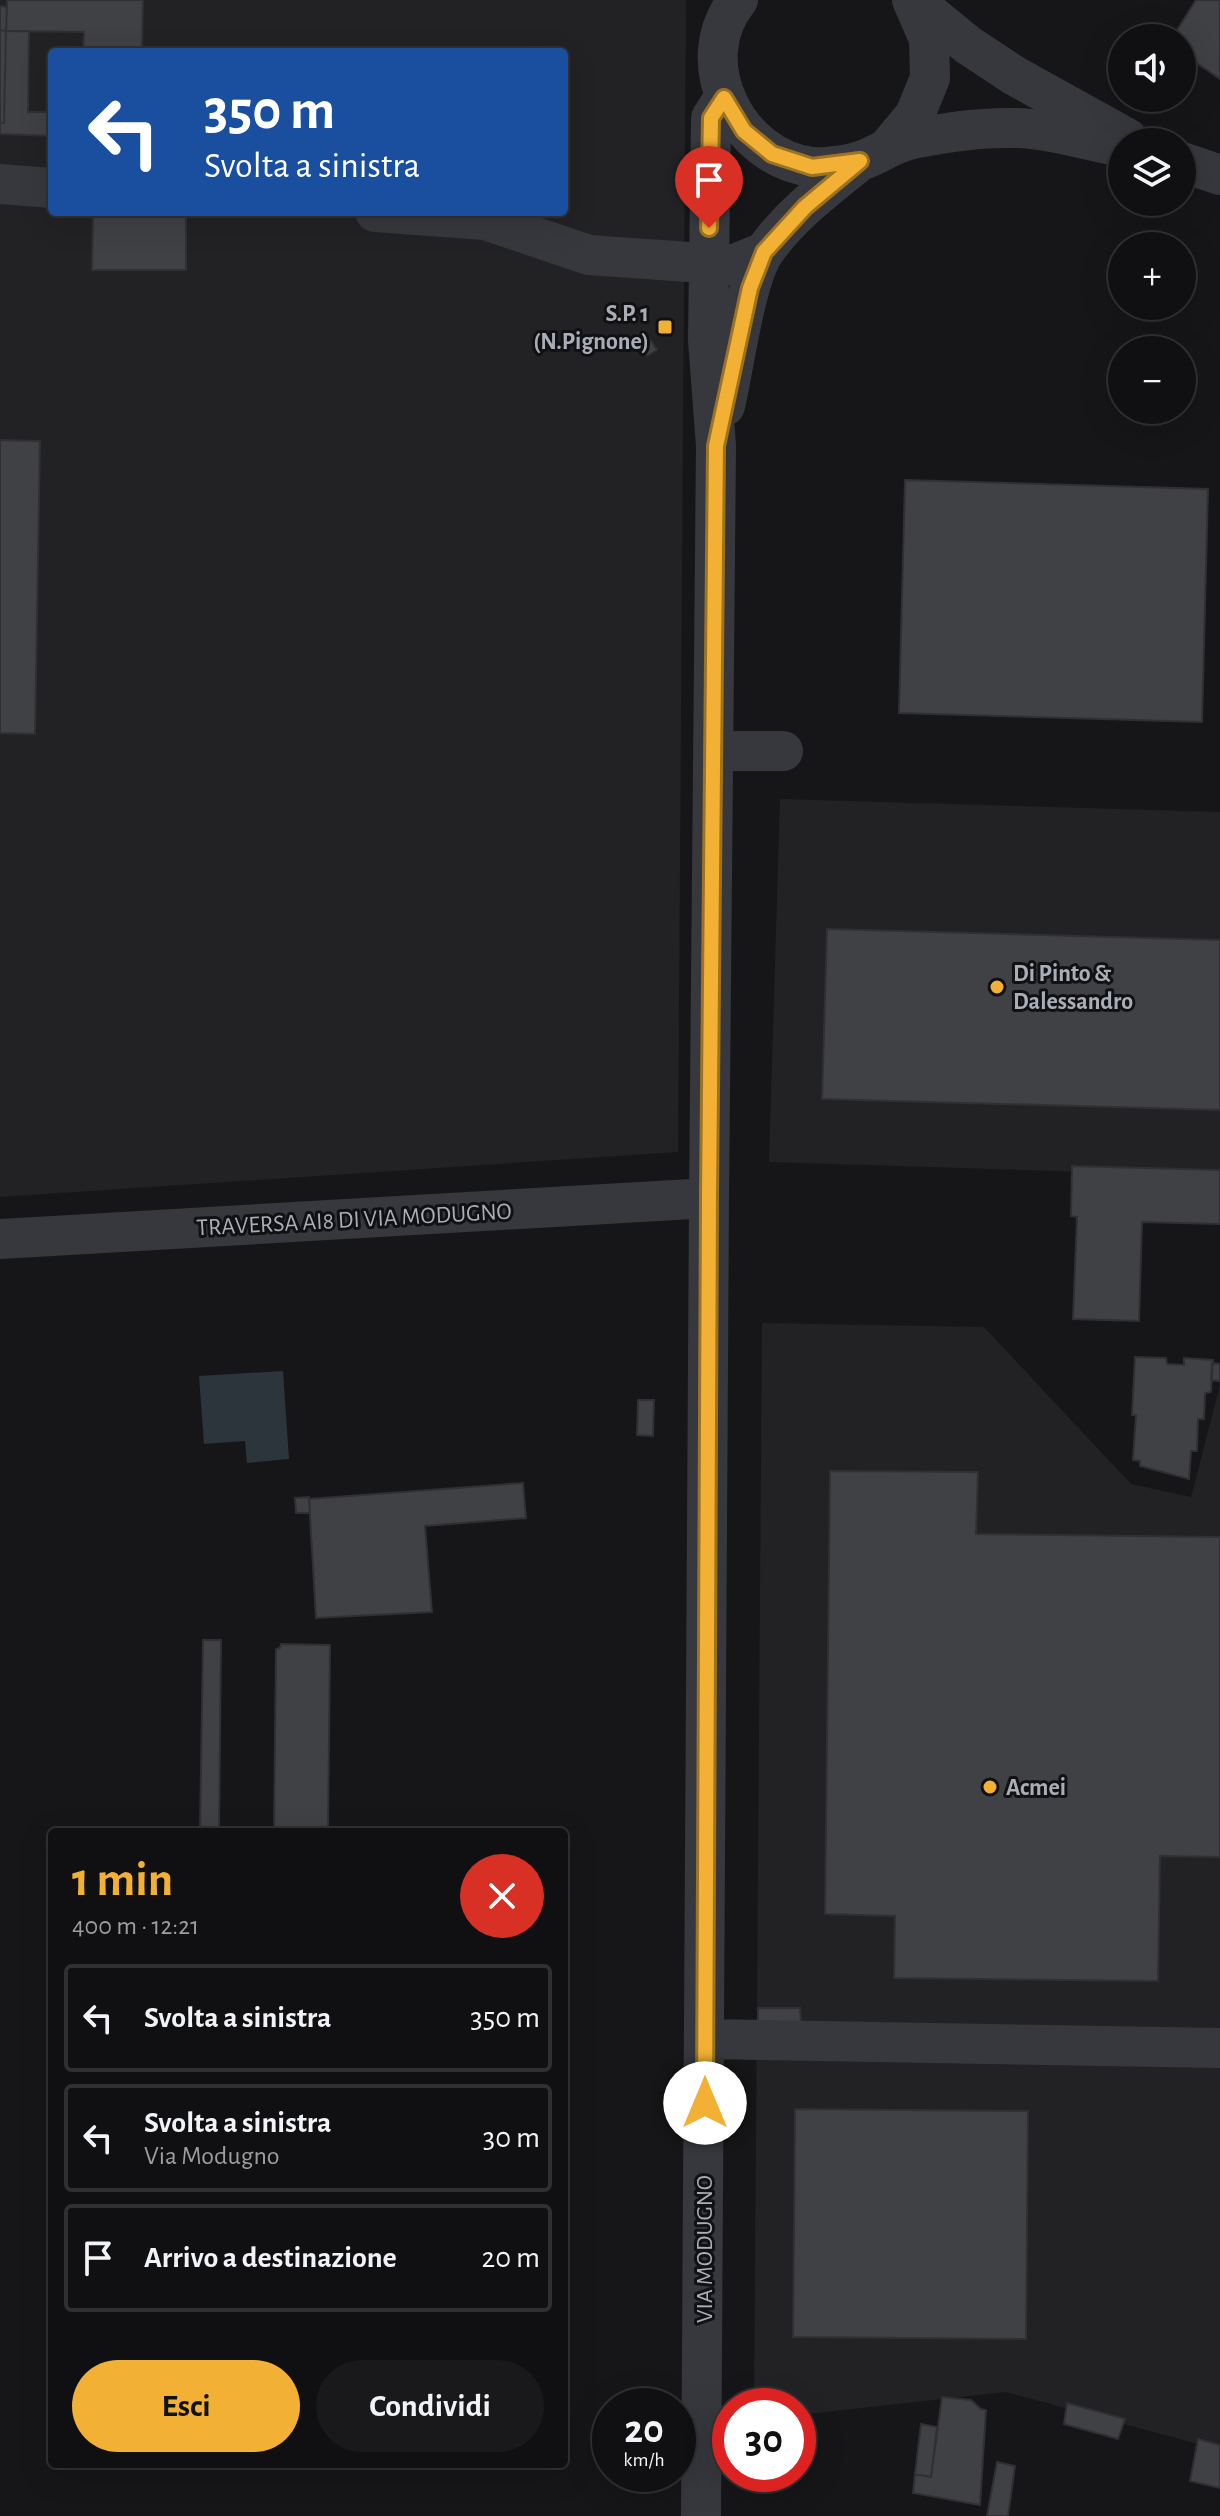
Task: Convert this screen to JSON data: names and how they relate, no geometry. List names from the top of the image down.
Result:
{
  "streets": {
    "street": ["TRAVERSA AI8 DI VIA MODUGNO", "VIA MODUGNO"]
  },
  "crossings": [
    ["TRAVERSA AI8 DI VIA MODUGNO", "VIA MODUGNO"]
  ],
  "places": {
    "transit": ["S.P. 1 (N.Pignone)"],
    "other": ["Di Pinto & Dalessandro", "Acmei"]
  },
  "page": {
    "map_buttons": ["+", "−"],
    "turn": ["350 m", "Svolta a sinistra"],
    "heading": ["1 min", "400 m · 12:21"],
    "list": [
      {
        "name": "Svolta a sinistra",
        "value": "350 m"
      },
      {
        "name": "Svolta a sinistra",
        "note": "Via Modugno",
        "value": "30 m"
      },
      {
        "name": "Arrivo a destinazione",
        "value": "20 m"
      }
    ],
    "buttons": ["Esci", "Condividi"],
    "speed": "20 km/h",
    "limit": "30"
  }
}
